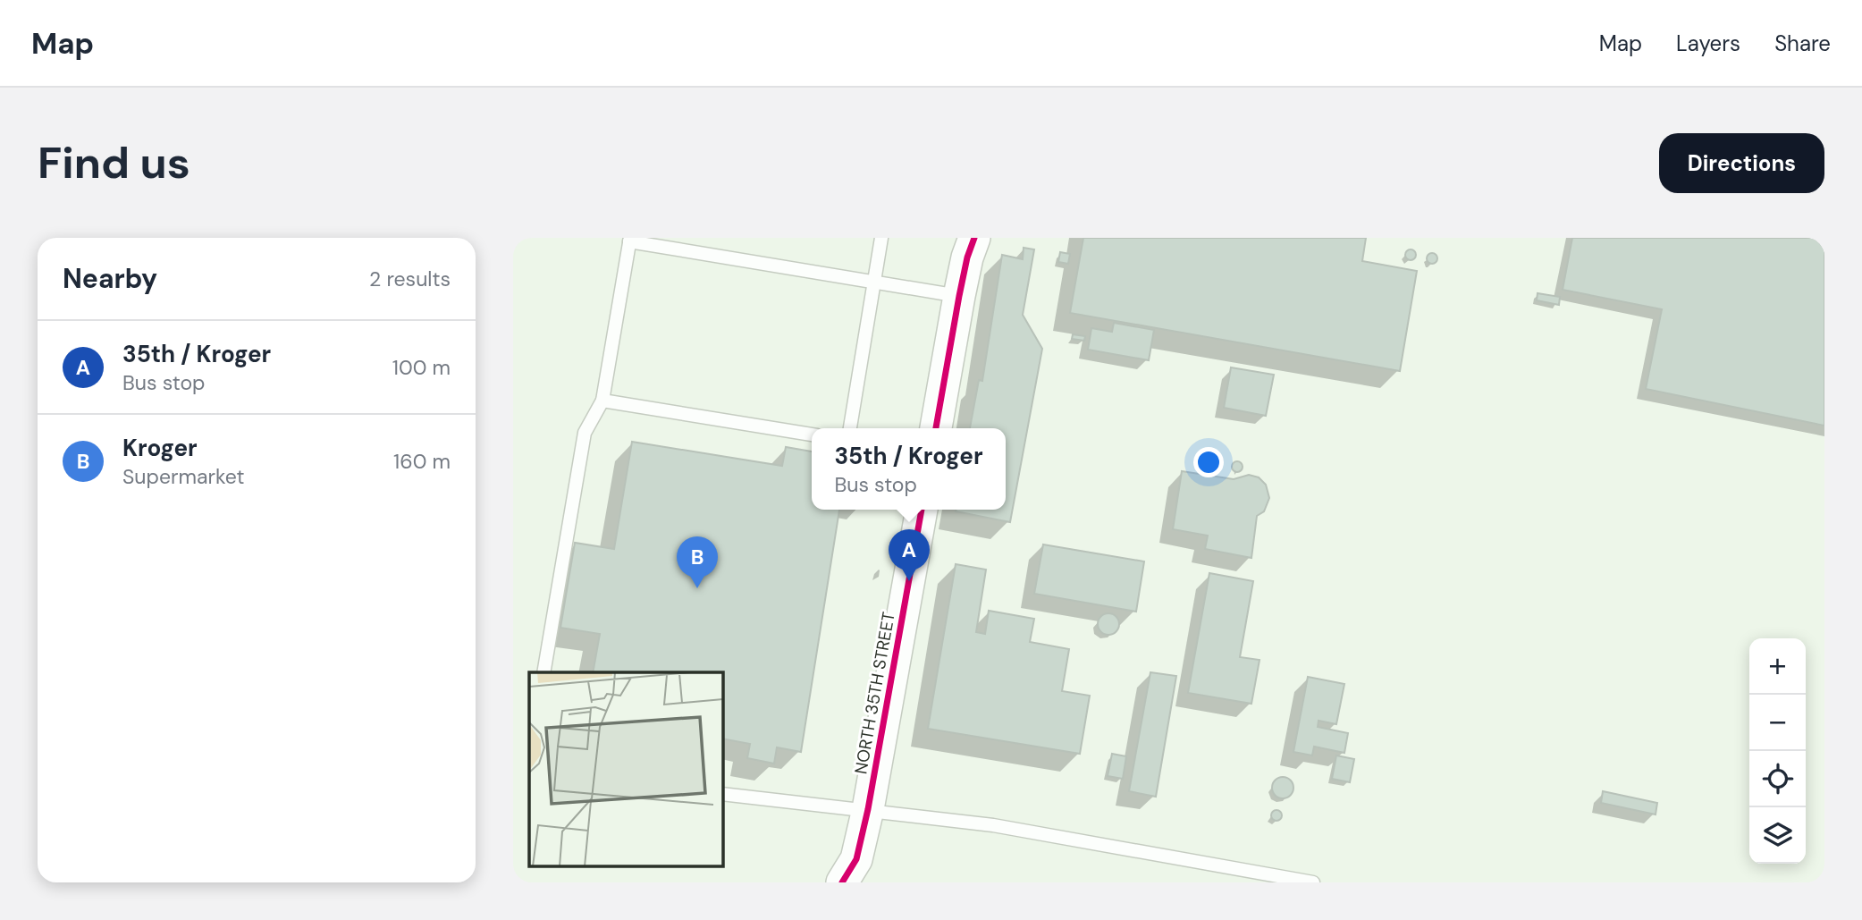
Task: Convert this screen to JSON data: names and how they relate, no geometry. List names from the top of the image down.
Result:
{
  "streets": {
    "street": ["NORTH 35TH STREET"]
  },
  "page": {
    "header": "Map",
    "nav": ["Map", "Layers", "Share"],
    "buttons": "Directions",
    "title": "Find us",
    "heading": ["Nearby", "2 results"],
    "list": [
      {
        "mark": "A",
        "name": "35th / Kroger",
        "note": "Bus stop",
        "value": "100 m"
      },
      {
        "mark": "B",
        "name": "Kroger",
        "note": "Supermarket",
        "value": "160 m"
      }
    ],
    "popup": ["35th / Kroger", "Bus stop"],
    "pins": ["A", "B"],
    "map_buttons": ["+", "−"]
  }
}
